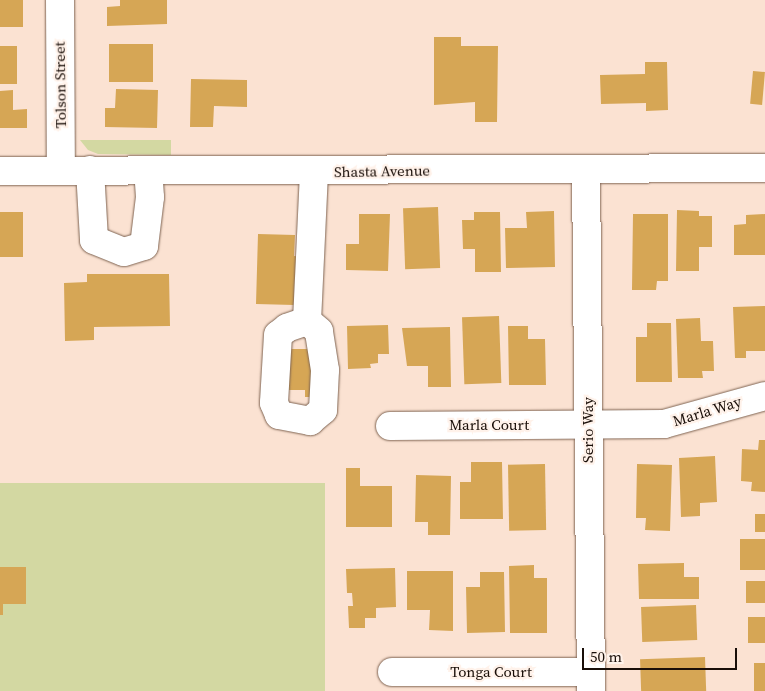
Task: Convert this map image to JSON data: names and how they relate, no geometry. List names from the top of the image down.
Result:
{
  "streets": {
    "street": [
      "Tolson Street",
      "Shasta Avenue",
      "Marla Way",
      "Marla Court",
      "Serio Way",
      "Tonga Court"
    ]
  },
  "crossings": [
    ["Tolson Street", "Shasta Avenue"],
    ["Shasta Avenue", "Serio Way"],
    ["Marla Way", "Marla Court"],
    ["Marla Way", "Serio Way"],
    ["Marla Court", "Serio Way"],
    ["Serio Way", "Tonga Court"]
  ],
  "scale_bar": "50 m"
}
